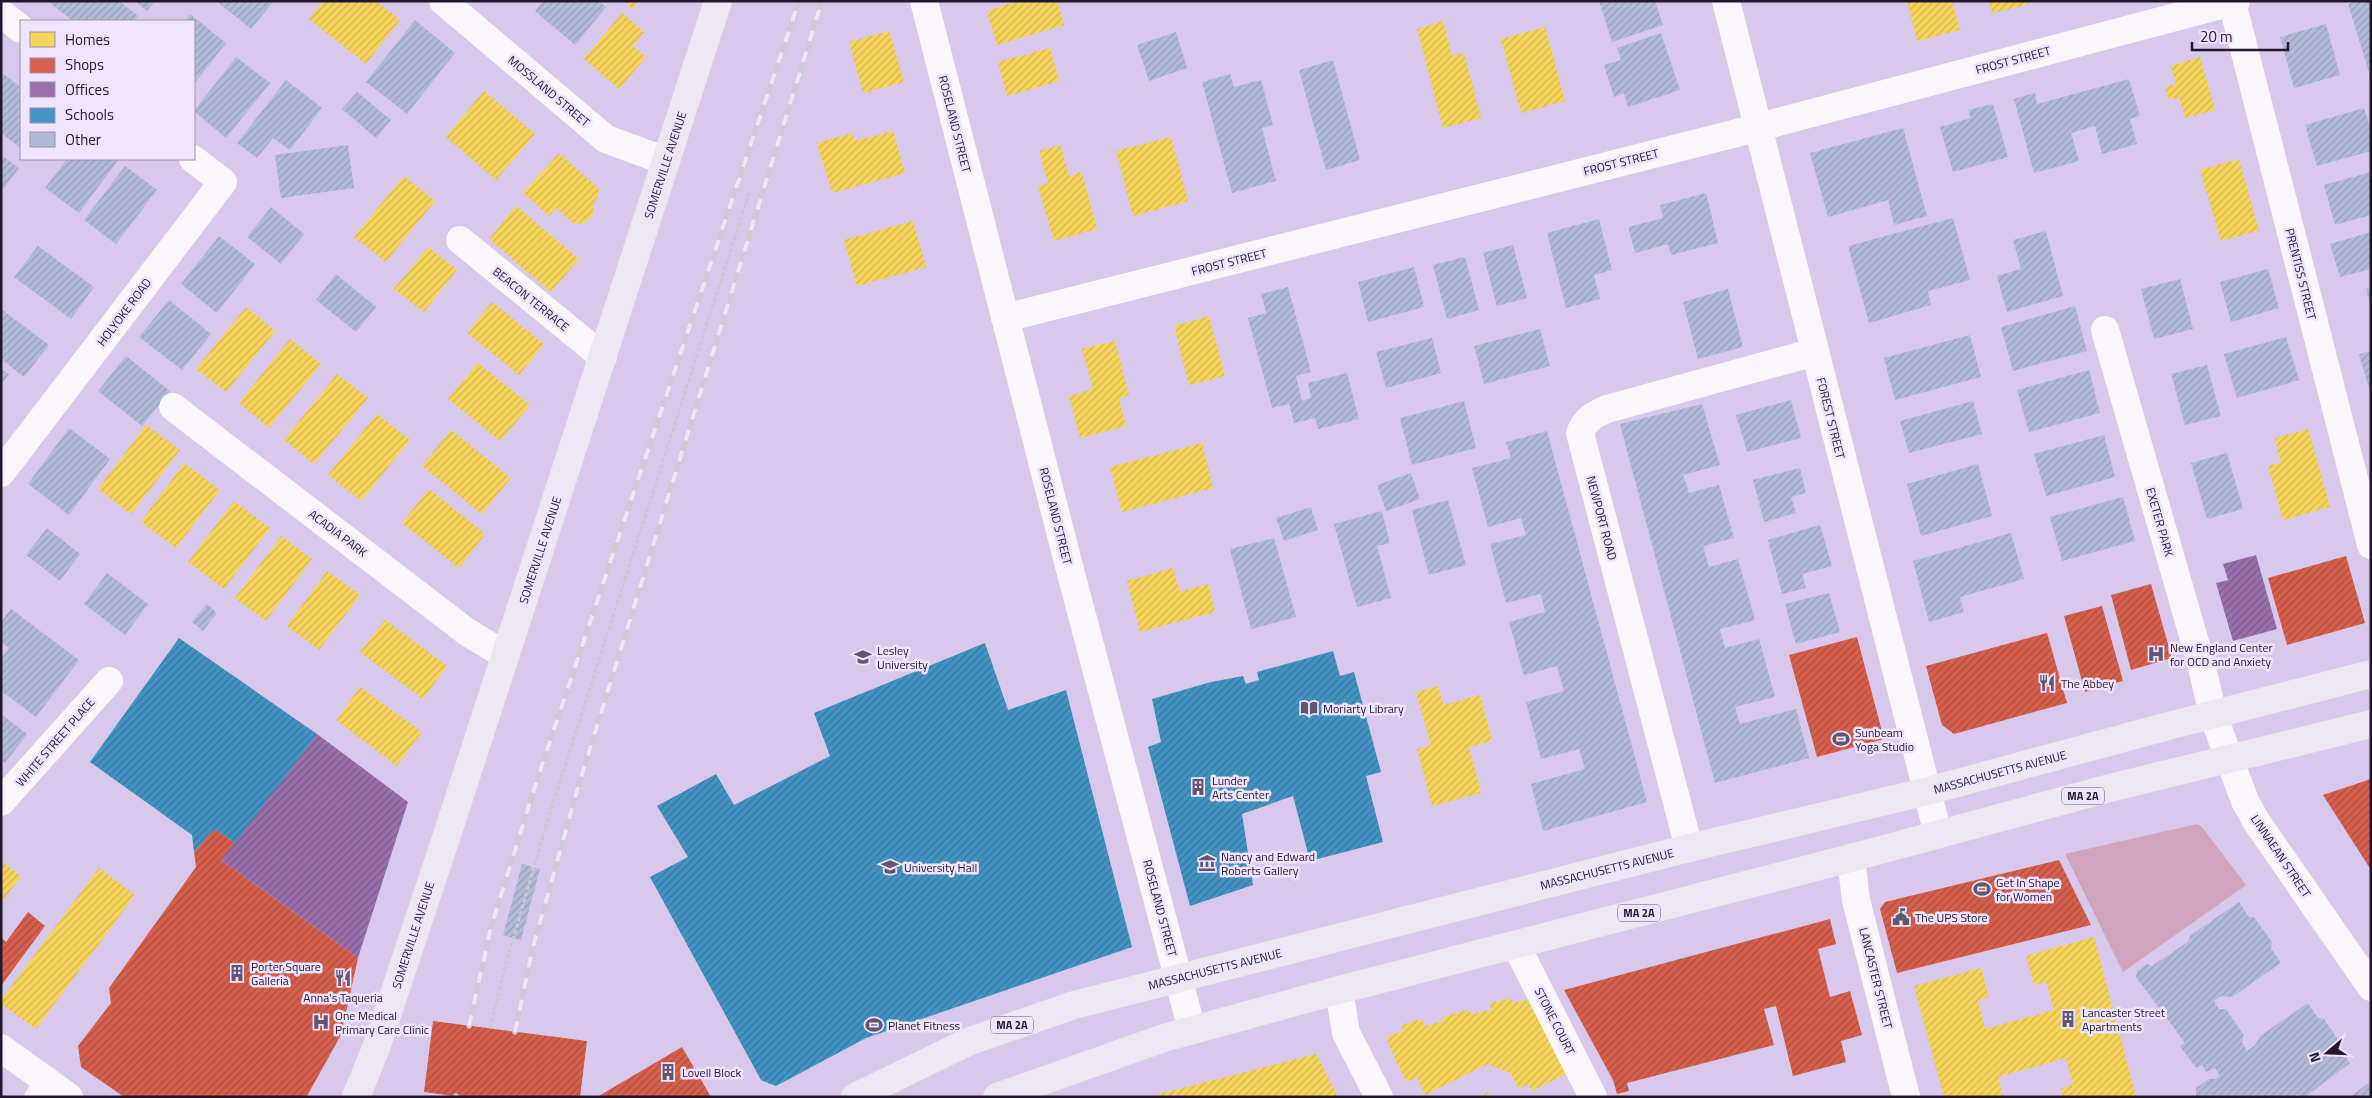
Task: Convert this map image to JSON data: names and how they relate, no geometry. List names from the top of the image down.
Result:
{
  "streets": {
    "main road": ["SOMERVILLE AVENUE", "MASSACHUSETTS AVENUE", "MA 2A"],
    "street": [
      "FROST STREET",
      "MOSSLAND STREET",
      "ROSELAND STREET",
      "PRENTISS STREET",
      "BEACON TERRACE",
      "HOLYOKE ROAD",
      "FOREST STREET",
      "NEWPORT ROAD",
      "EXETER PARK",
      "ACADIA PARK",
      "WHITE STREET PLACE",
      "LINNAEAN STREET",
      "LANCASTER STREET",
      "STONE COURT"
    ]
  },
  "crossings": [
    ["FROST STREET", "ROSELAND STREET"],
    ["FROST STREET", "PRENTISS STREET"],
    ["FROST STREET", "FOREST STREET"],
    ["MOSSLAND STREET", "SOMERVILLE AVENUE"],
    ["ROSELAND STREET", "MASSACHUSETTS AVENUE"],
    ["ROSELAND STREET", "MA 2A"],
    ["SOMERVILLE AVENUE", "BEACON TERRACE"],
    ["SOMERVILLE AVENUE", "ACADIA PARK"],
    ["FOREST STREET", "NEWPORT ROAD"],
    ["FOREST STREET", "MASSACHUSETTS AVENUE"],
    ["FOREST STREET", "MA 2A"],
    ["NEWPORT ROAD", "MASSACHUSETTS AVENUE"],
    ["EXETER PARK", "MASSACHUSETTS AVENUE"],
    ["EXETER PARK", "LINNAEAN STREET"],
    ["MASSACHUSETTS AVENUE", "LINNAEAN STREET"],
    ["MA 2A", "LINNAEAN STREET"],
    ["MA 2A", "LANCASTER STREET"],
    ["MA 2A", "STONE COURT"]
  ],
  "places": {
    "hospital": ["New England Center for OCD and Anxiety", "One Medical Primary Care Clinic"],
    "school or university": ["Lesley University", "University Hall"],
    "restaurant": ["The Abbey", "Anna's Taqueria"],
    "library": ["Moriarty Library"],
    "sports": ["Sunbeam Yoga Studio", "Get In Shape for Women", "Planet Fitness"],
    "building": [
      "Lunder Arts Center",
      "Porter Square Galleria",
      "Lancaster Street Apartments",
      "Lovell Block"
    ],
    "museum": ["Nancy and Edward Roberts Gallery"],
    "public building": ["The UPS Store"]
  },
  "legend": [
    "Homes",
    "Shops",
    "Offices",
    "Schools",
    "Other"
  ],
  "scale_bar": "20 m",
  "north": "left"
}
